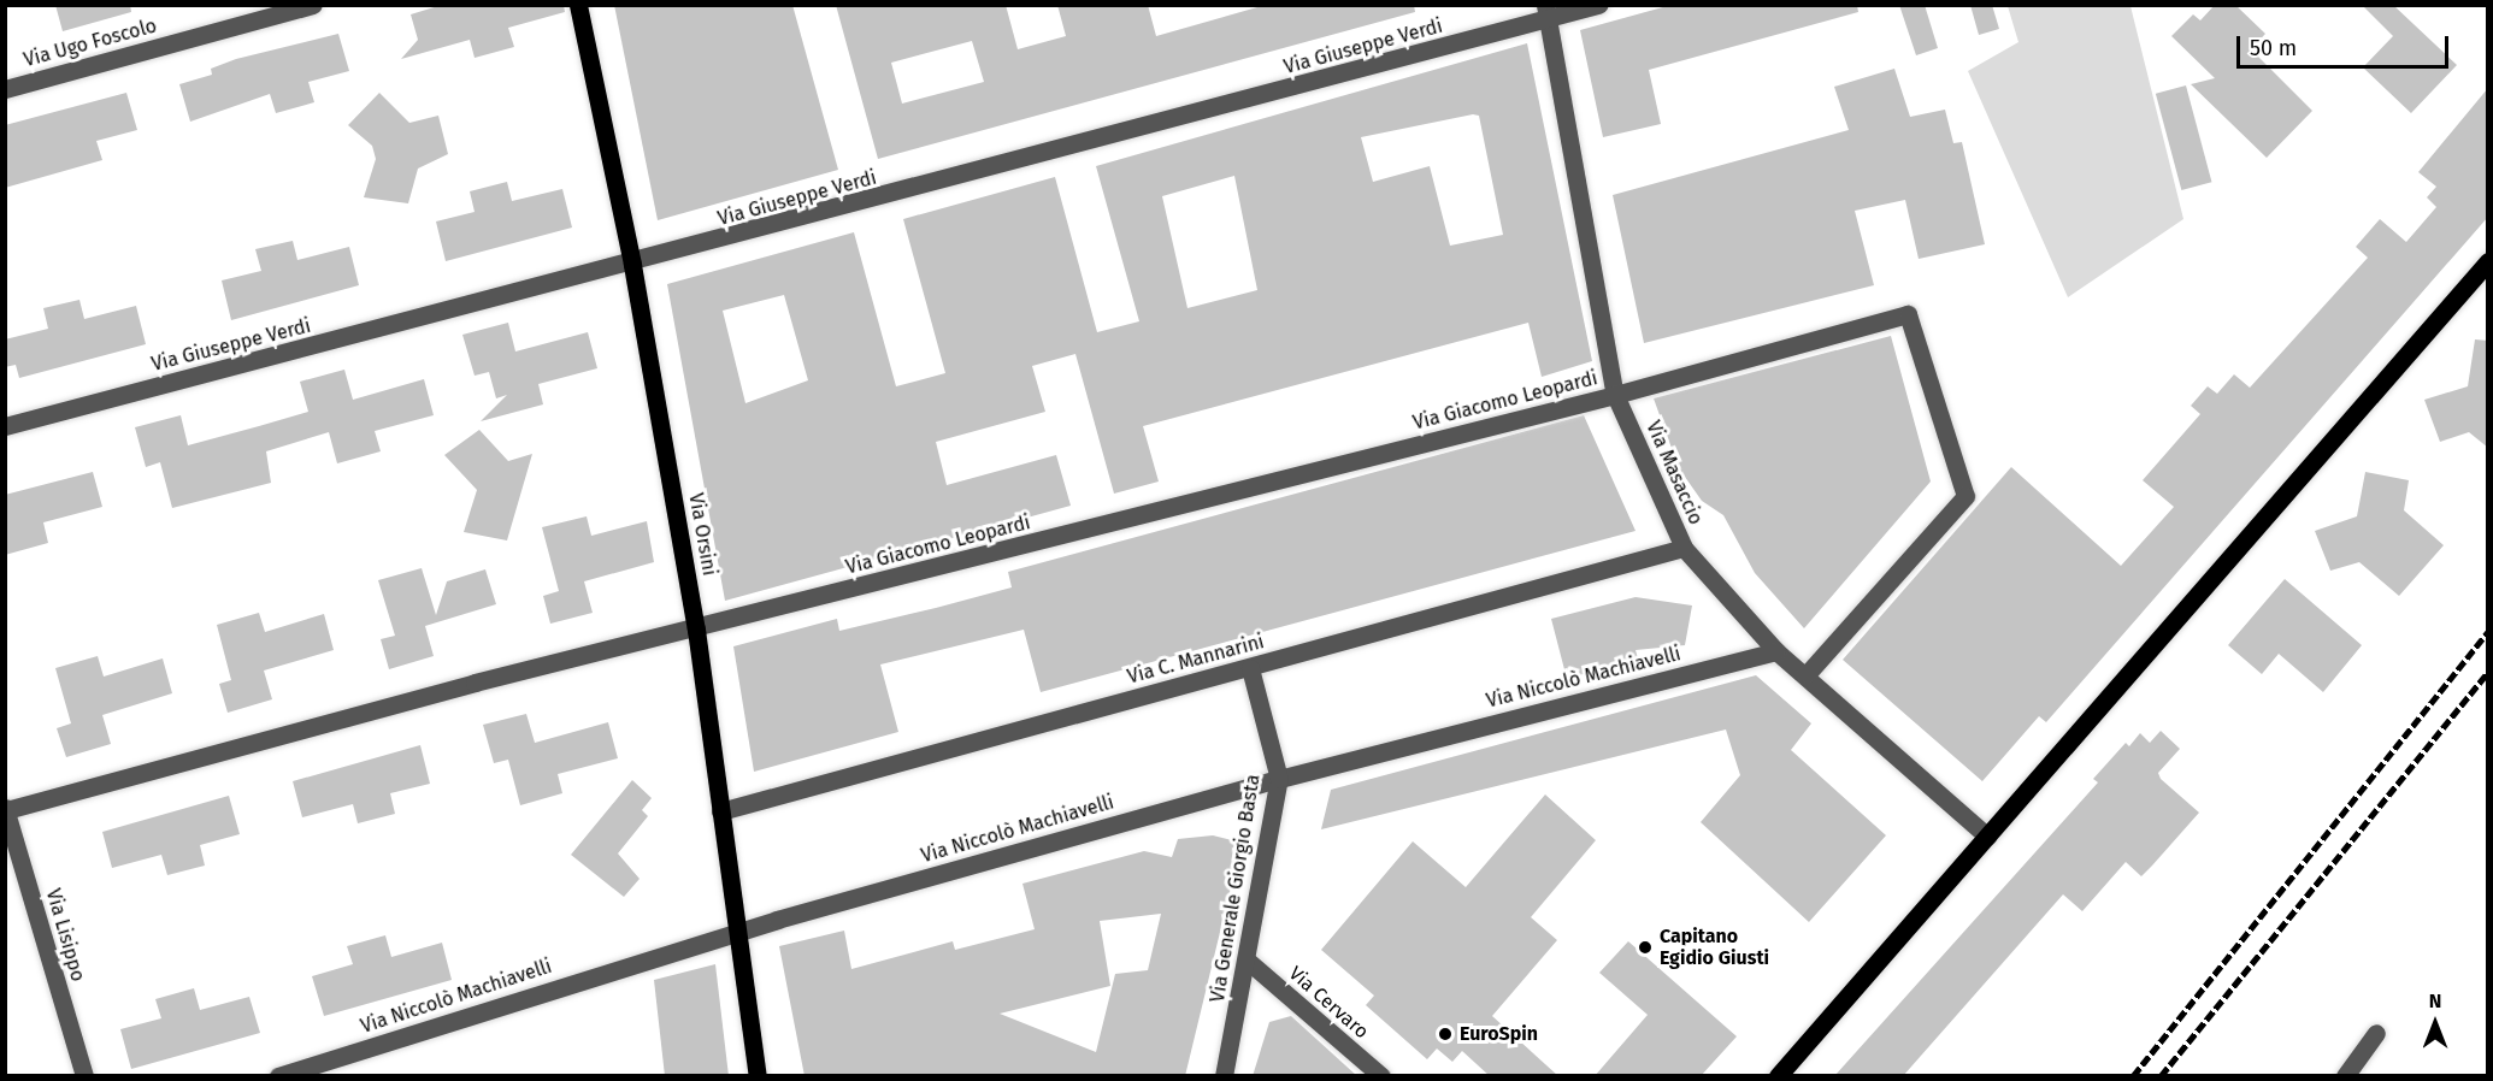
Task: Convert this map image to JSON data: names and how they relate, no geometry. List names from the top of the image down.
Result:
{
  "streets": {
    "main road": ["Via Orsini"],
    "street": [
      "Via Ugo Foscolo",
      "Via Giuseppe Verdi",
      "Via Giacomo Leopardi",
      "Via Masaccio",
      "Via C. Mannarini",
      "Via Niccolò Machiavelli",
      "Via Generale Giorgio Basta",
      "Via Lisippo",
      "Via Cervaro"
    ]
  },
  "crossings": [
    ["Via Giuseppe Verdi", "Via Masaccio"],
    ["Via Giuseppe Verdi", "Via Orsini"],
    ["Via Giacomo Leopardi", "Via Masaccio"],
    ["Via Giacomo Leopardi", "Via Orsini"],
    ["Via Giacomo Leopardi", "Via Lisippo"],
    ["Via Masaccio", "Via C. Mannarini"],
    ["Via Masaccio", "Via Niccolò Machiavelli"],
    ["Via Orsini", "Via C. Mannarini"],
    ["Via Orsini", "Via Niccolò Machiavelli"],
    ["Via C. Mannarini", "Via Generale Giorgio Basta"],
    ["Via Niccolò Machiavelli", "Via Generale Giorgio Basta"],
    ["Via Generale Giorgio Basta", "Via Cervaro"]
  ],
  "places": ["Capitano Egidio Giusti", "EuroSpin"],
  "scale_bar": "50 m",
  "north": "top"
}
